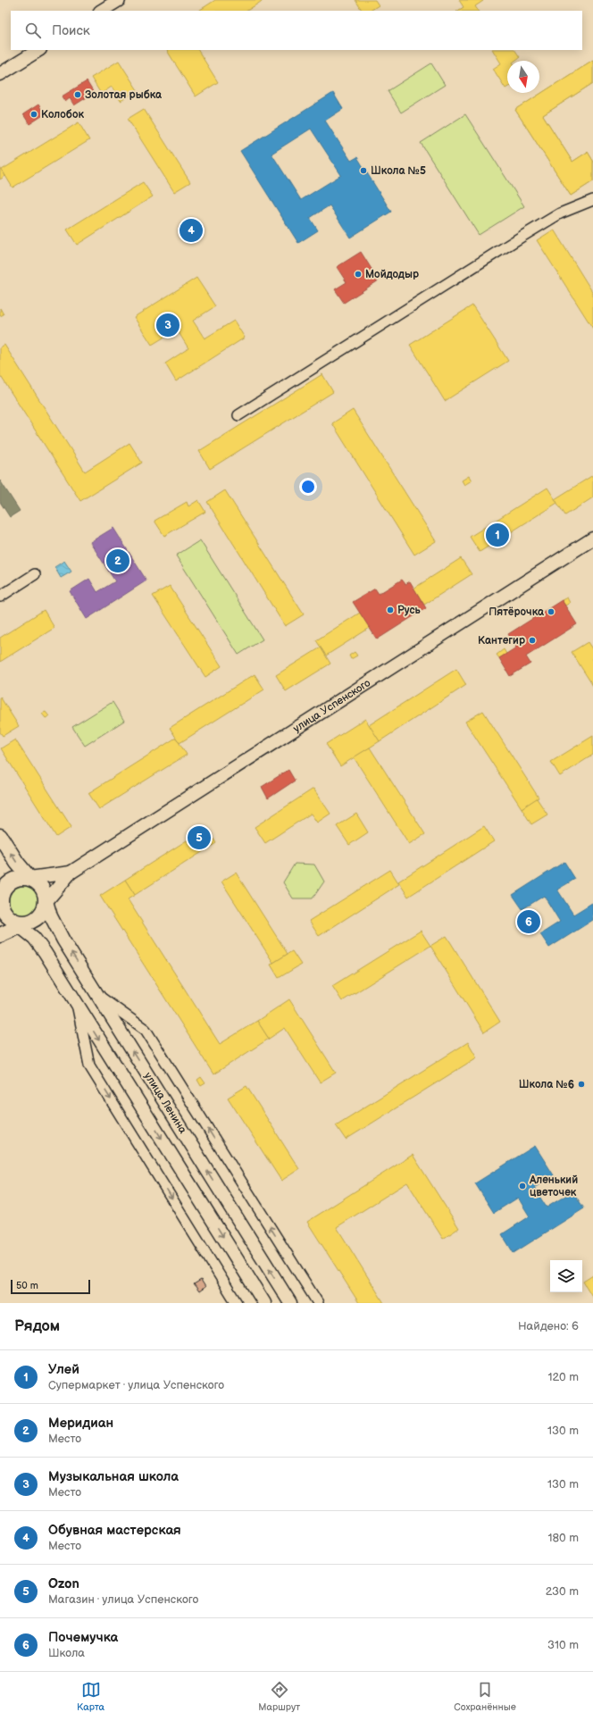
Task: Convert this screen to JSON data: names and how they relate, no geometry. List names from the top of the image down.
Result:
{
  "streets": {
    "street": ["улица Успенского", "улица Ленина"]
  },
  "places": [
    "Золотая рыбка",
    "Колобок",
    "Школа №5",
    "Мойдодыр",
    "Русь",
    "Пятёрочка",
    "Кантегир",
    "Школа №6",
    "Аленький цветочек"
  ],
  "scale_bar": "50 m",
  "north": "bottom",
  "page": {
    "search": "Поиск",
    "pins": [
      "4",
      "3",
      "1",
      "2",
      "5",
      "6"
    ],
    "scale": "50 m",
    "heading": ["Рядом", "Найдено: 6"],
    "list": [
      {
        "mark": "1",
        "name": "Улей",
        "note": "Супермаркет · улица Успенского",
        "value": "120 m"
      },
      {
        "mark": "2",
        "name": "Меридиан",
        "note": "Место",
        "value": "130 m"
      },
      {
        "mark": "3",
        "name": "Музыкальная школа",
        "note": "Место",
        "value": "130 m"
      },
      {
        "mark": "4",
        "name": "Обувная мастерская",
        "note": "Место",
        "value": "180 m"
      },
      {
        "mark": "5",
        "name": "Ozon",
        "note": "Магазин · улица Успенского",
        "value": "230 m"
      },
      {
        "mark": "6",
        "name": "Почемучка",
        "note": "Школа",
        "value": "310 m"
      }
    ],
    "nav": ["Карта", "Маршрут", "Сохранённые"]
  }
}
